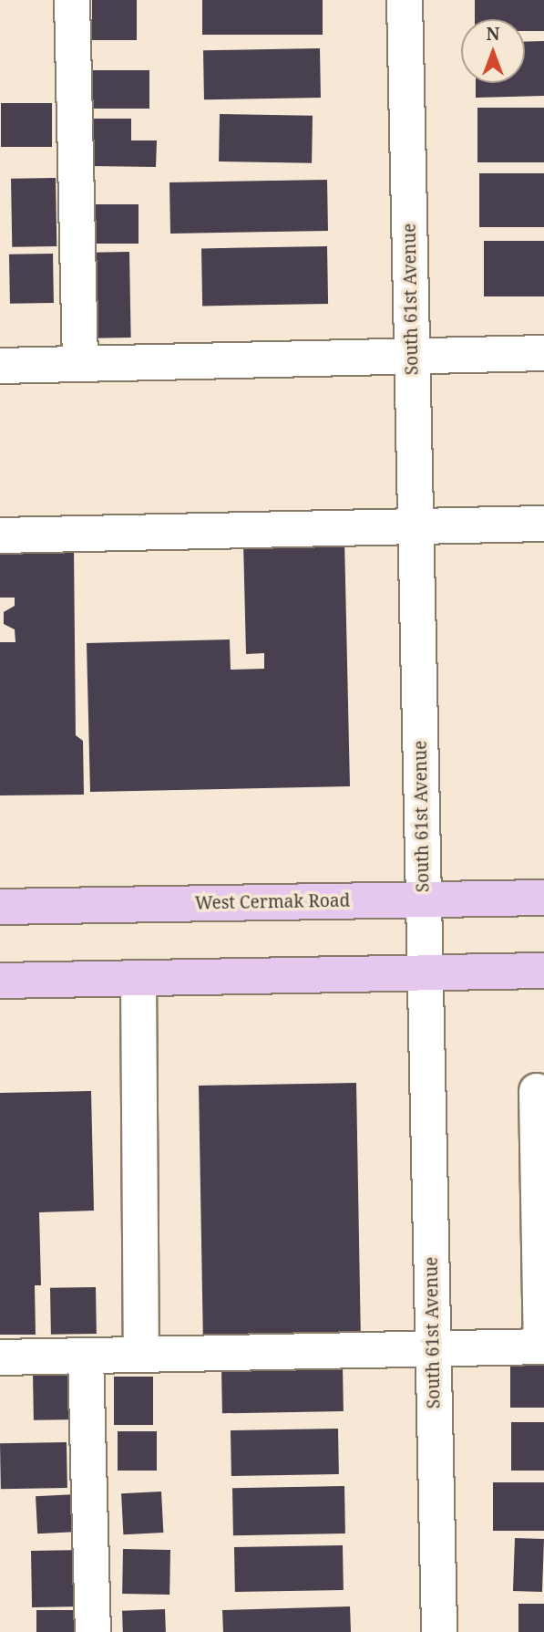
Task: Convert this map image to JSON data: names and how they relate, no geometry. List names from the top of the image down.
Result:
{
  "streets": {
    "main road": ["West Cermak Road"],
    "street": ["South 61st Avenue"]
  },
  "crossings": [
    ["South 61st Avenue", "West Cermak Road"]
  ],
  "north": "top"
}
